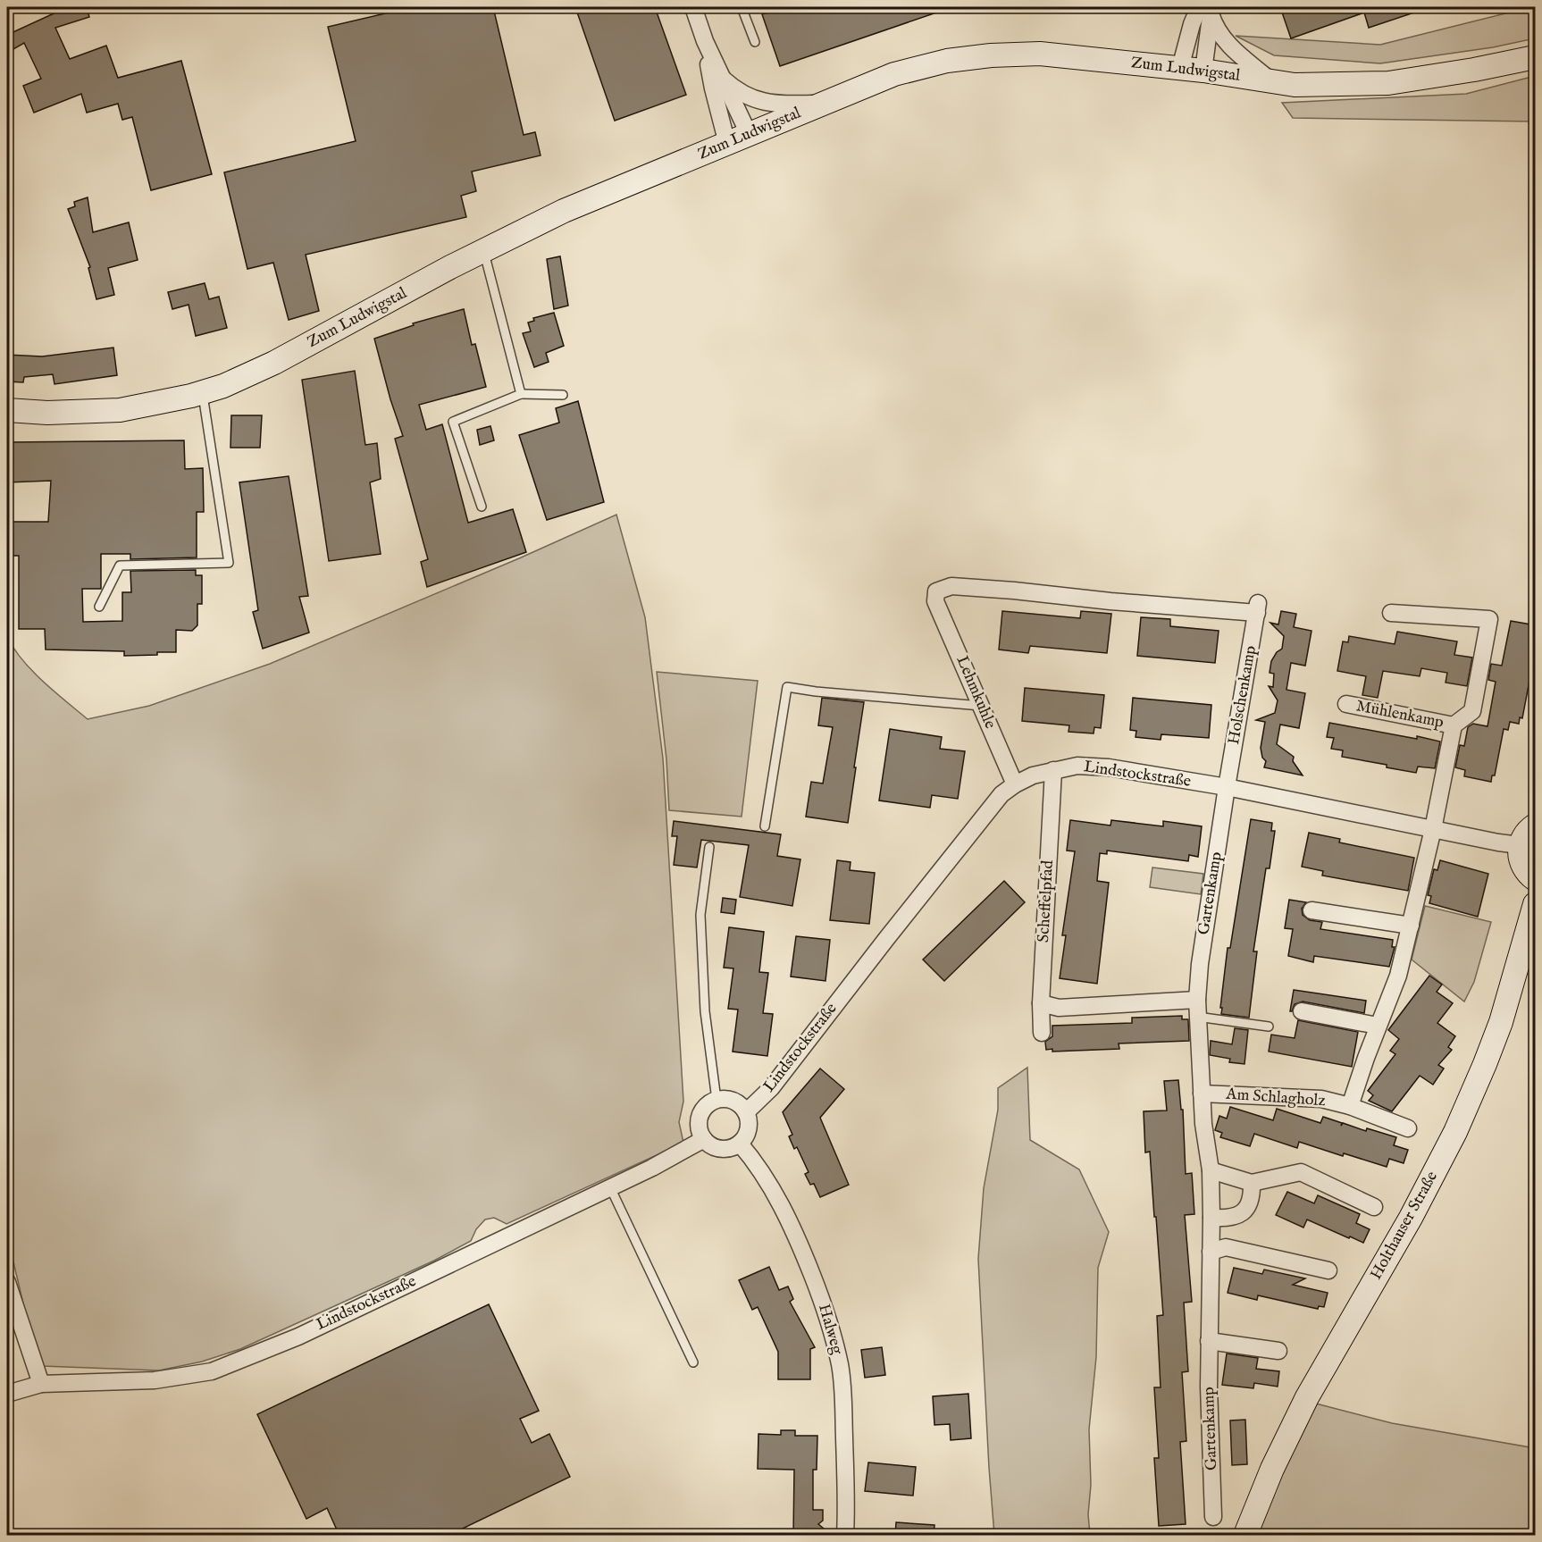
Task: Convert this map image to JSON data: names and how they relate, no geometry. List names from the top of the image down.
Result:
{
  "streets": {
    "street": [
      "Zum Ludwigstal",
      "Lehmkuhle",
      "Holschenkamp",
      "Mühlenkamp",
      "Lindstockstraße",
      "Gartenkamp",
      "Scheffelpfad",
      "Am Schlagholz",
      "Holthauser Straße",
      "Halweg"
    ]
  },
  "crossings": [
    ["Lehmkuhle", "Holschenkamp"],
    ["Lehmkuhle", "Lindstockstraße"],
    ["Holschenkamp", "Lindstockstraße"],
    ["Holschenkamp", "Gartenkamp"],
    ["Mühlenkamp", "Lindstockstraße"],
    ["Lindstockstraße", "Gartenkamp"],
    ["Lindstockstraße", "Scheffelpfad"],
    ["Lindstockstraße", "Halweg"],
    ["Gartenkamp", "Am Schlagholz"]
  ]
}
